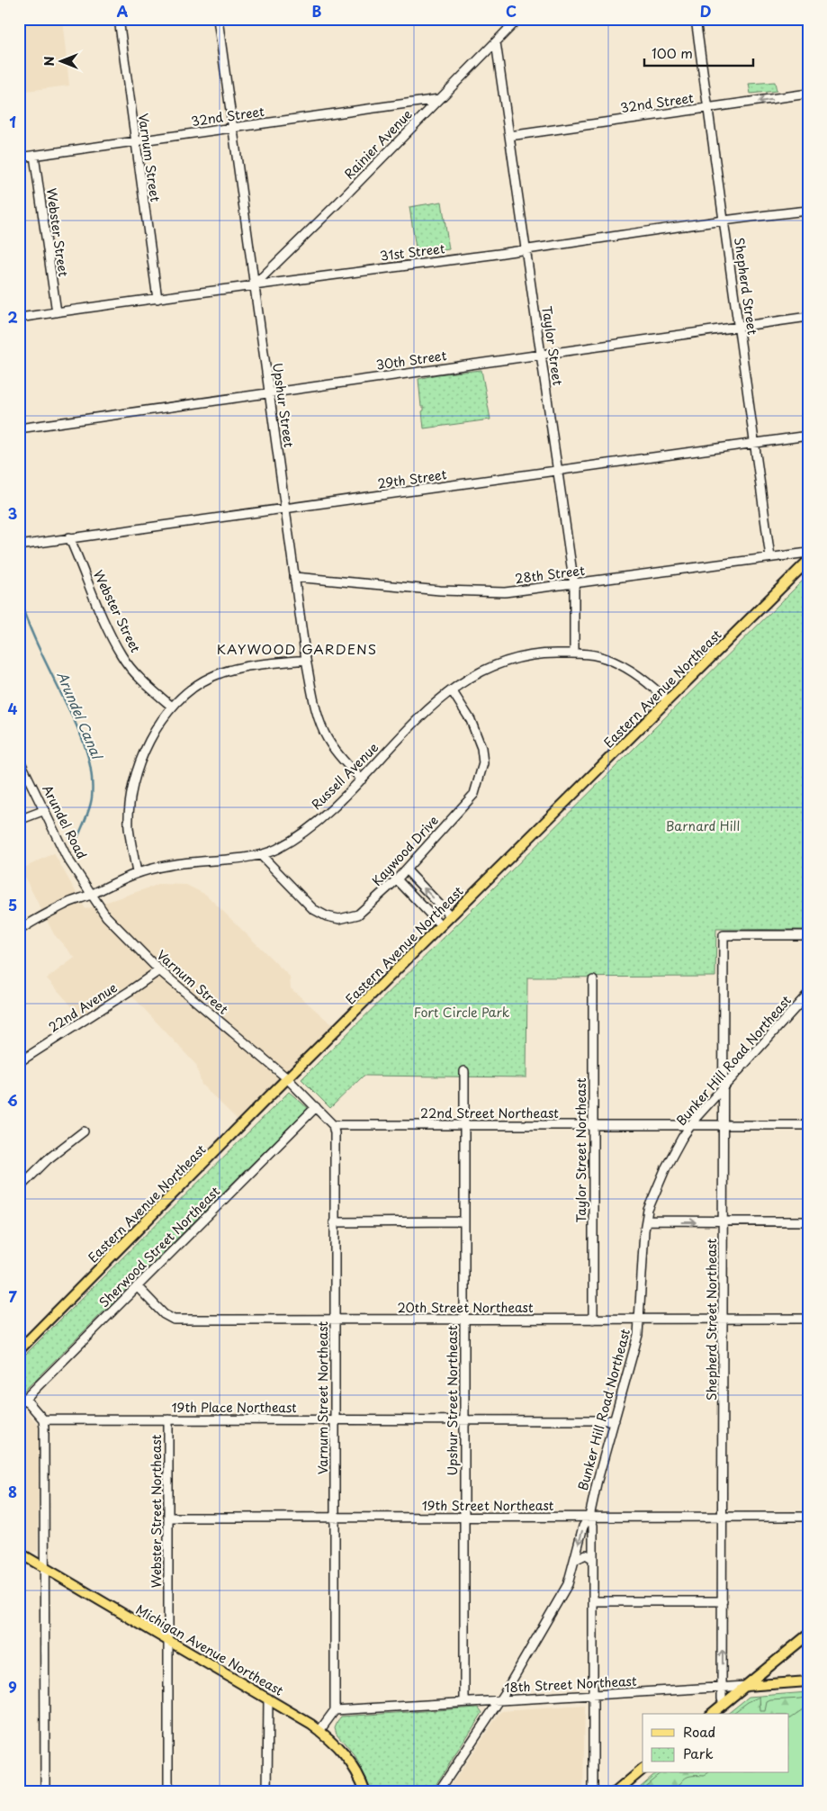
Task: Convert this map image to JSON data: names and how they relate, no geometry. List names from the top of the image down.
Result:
{
  "streets": {
    "main road": ["Eastern Avenue Northeast", "Michigan Avenue Northeast", "18th Street Northeast"],
    "street": [
      "32nd Street",
      "Rainier Avenue",
      "Varnum Street",
      "Webster Street",
      "31st Street",
      "Shepherd Street",
      "Taylor Street",
      "30th Street",
      "Upshur Street",
      "29th Street",
      "28th Street",
      "Russell Avenue",
      "Arundel Road",
      "Kaywood Drive",
      "22nd Avenue",
      "Bunker Hill Road Northeast",
      "22nd Street Northeast",
      "Taylor Street Northeast",
      "Sherwood Street Northeast",
      "20th Street Northeast",
      "Shepherd Street Northeast",
      "Varnum Street Northeast",
      "Upshur Street Northeast",
      "19th Place Northeast",
      "19th Street Northeast",
      "Webster Street Northeast"
    ]
  },
  "crossings": [
    ["32nd Street", "Rainier Avenue"],
    ["32nd Street", "Varnum Street"],
    ["32nd Street", "Webster Street"],
    ["32nd Street", "Shepherd Street"],
    ["32nd Street", "Taylor Street"],
    ["32nd Street", "Upshur Street"],
    ["Rainier Avenue", "31st Street"],
    ["Rainier Avenue", "Taylor Street"],
    ["Rainier Avenue", "Upshur Street"],
    ["Varnum Street", "31st Street"],
    ["Varnum Street", "Eastern Avenue Northeast"],
    ["Varnum Street", "Russell Avenue"],
    ["Varnum Street", "Arundel Road"],
    ["Varnum Street", "22nd Avenue"],
    ["Webster Street", "31st Street"],
    ["Webster Street", "29th Street"],
    ["31st Street", "Shepherd Street"],
    ["31st Street", "Taylor Street"],
    ["31st Street", "Upshur Street"],
    ["Shepherd Street", "30th Street"],
    ["Shepherd Street", "29th Street"],
    ["Shepherd Street", "28th Street"],
    ["Taylor Street", "30th Street"],
    ["Taylor Street", "29th Street"],
    ["Taylor Street", "28th Street"],
    ["Taylor Street", "Russell Avenue"],
    ["30th Street", "Upshur Street"],
    ["Upshur Street", "29th Street"],
    ["Upshur Street", "28th Street"],
    ["Upshur Street", "Russell Avenue"],
    ["Eastern Avenue Northeast", "Russell Avenue"],
    ["Russell Avenue", "Arundel Road"],
    ["Russell Avenue", "Kaywood Drive"],
    ["Bunker Hill Road Northeast", "22nd Street Northeast"],
    ["Bunker Hill Road Northeast", "20th Street Northeast"],
    ["Bunker Hill Road Northeast", "Shepherd Street Northeast"],
    ["Bunker Hill Road Northeast", "19th Place Northeast"],
    ["Bunker Hill Road Northeast", "19th Street Northeast"],
    ["Bunker Hill Road Northeast", "18th Street Northeast"],
    ["22nd Street Northeast", "Taylor Street Northeast"],
    ["22nd Street Northeast", "Shepherd Street Northeast"],
    ["22nd Street Northeast", "Varnum Street Northeast"],
    ["22nd Street Northeast", "Upshur Street Northeast"],
    ["Taylor Street Northeast", "20th Street Northeast"],
    ["Sherwood Street Northeast", "20th Street Northeast"],
    ["20th Street Northeast", "Shepherd Street Northeast"],
    ["20th Street Northeast", "Varnum Street Northeast"],
    ["20th Street Northeast", "Upshur Street Northeast"],
    ["Shepherd Street Northeast", "19th Street Northeast"],
    ["Shepherd Street Northeast", "18th Street Northeast"],
    ["Varnum Street Northeast", "19th Place Northeast"],
    ["Varnum Street Northeast", "19th Street Northeast"],
    ["Varnum Street Northeast", "18th Street Northeast"],
    ["Upshur Street Northeast", "19th Place Northeast"],
    ["Upshur Street Northeast", "19th Street Northeast"],
    ["Upshur Street Northeast", "18th Street Northeast"],
    ["19th Place Northeast", "Webster Street Northeast"],
    ["19th Street Northeast", "Webster Street Northeast"],
    ["Webster Street Northeast", "Michigan Avenue Northeast"]
  ],
  "districts": ["KAYWOOD GARDENS"],
  "water": ["Arundel Canal"],
  "parks": ["Barnard Hill", "Fort Circle Park"],
  "legend": ["Road", "Park"],
  "scale_bar": "100 m",
  "north": "left",
  "grid": {
    "columns": [
      "A",
      "B",
      "C",
      "D"
    ],
    "rows": [
      "1",
      "2",
      "3",
      "4",
      "5",
      "6",
      "7",
      "8",
      "9"
    ]
  }
}
